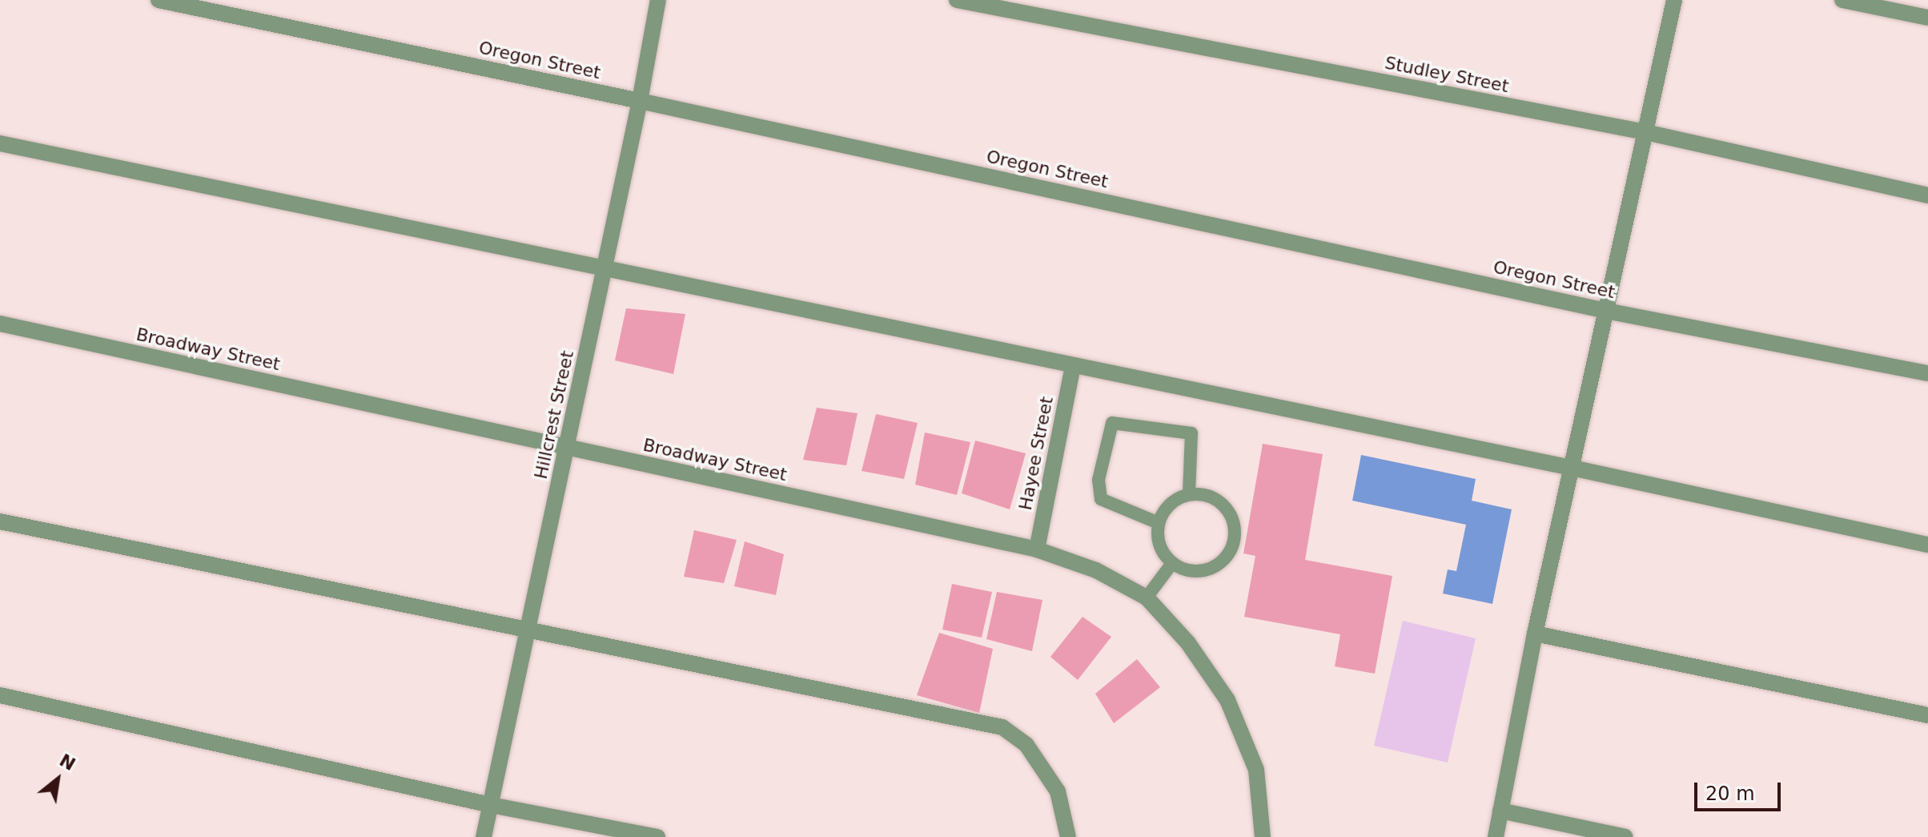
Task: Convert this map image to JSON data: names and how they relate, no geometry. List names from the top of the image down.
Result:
{
  "streets": {
    "street": [
      "Oregon Street",
      "Studley Street",
      "Broadway Street",
      "Hillcrest Street",
      "Hayee Street"
    ]
  },
  "crossings": [
    ["Oregon Street", "Hillcrest Street"],
    ["Broadway Street", "Hillcrest Street"],
    ["Broadway Street", "Hayee Street"]
  ],
  "scale_bar": "20 m",
  "north": "top right"
}
